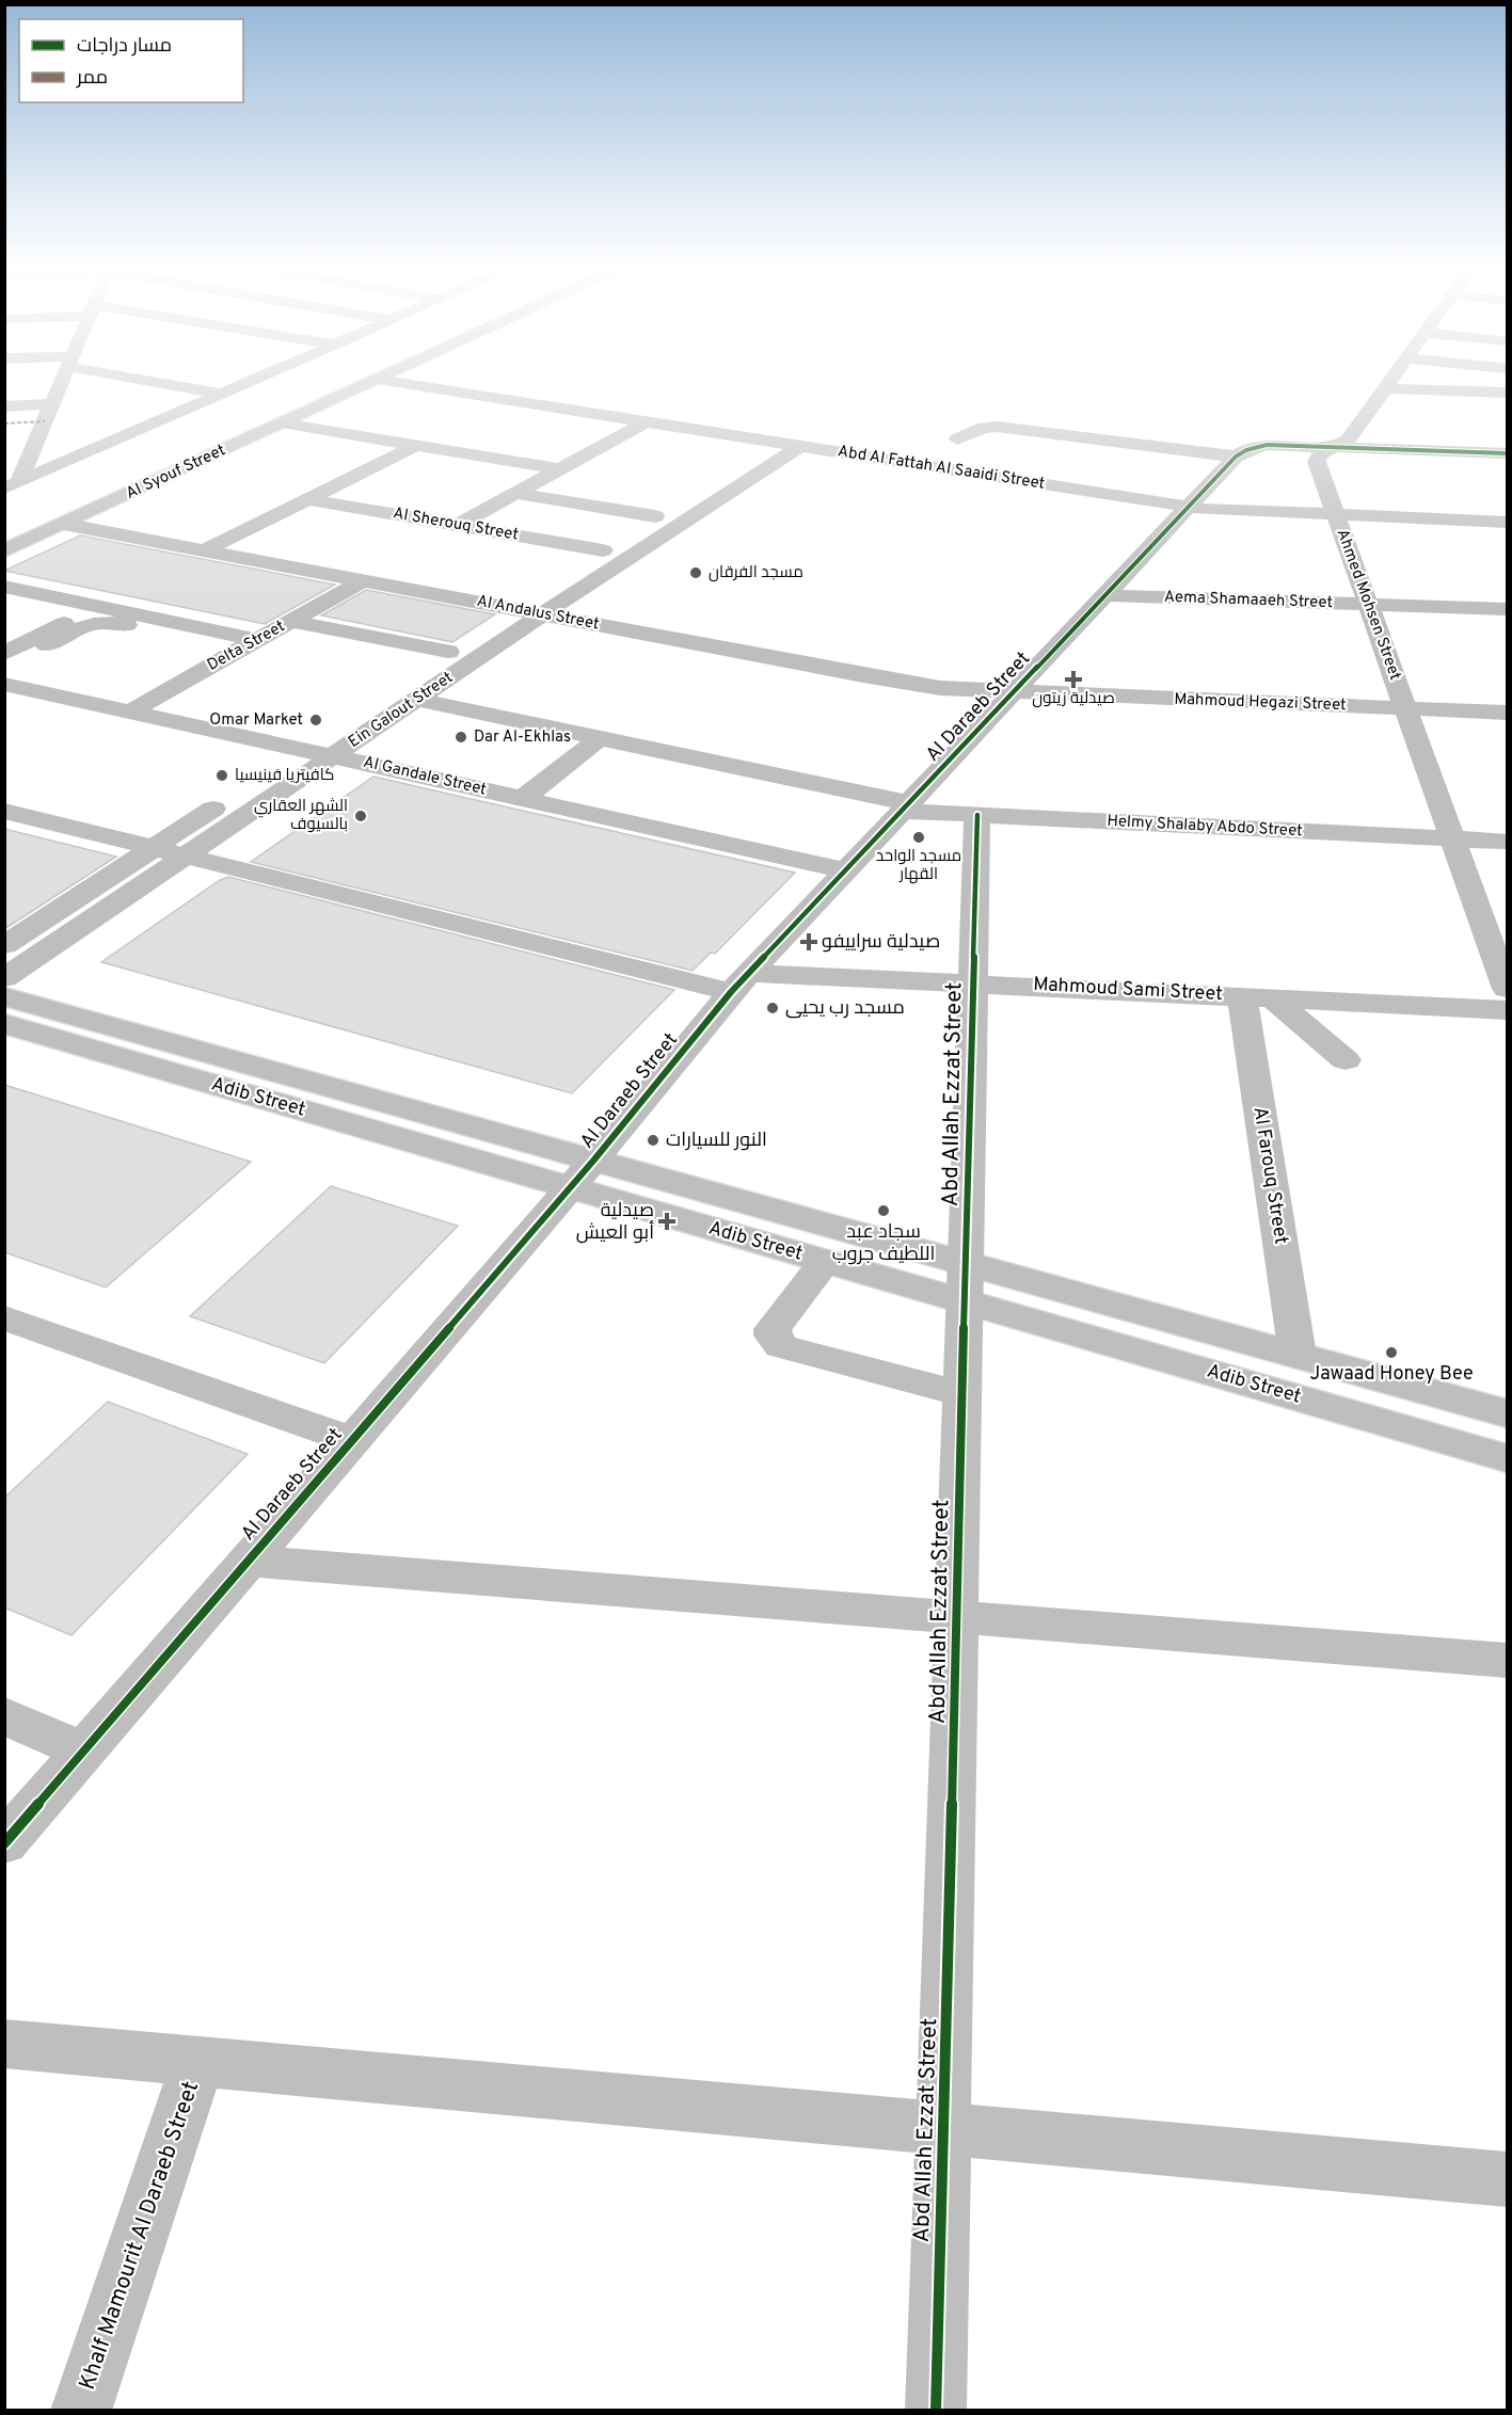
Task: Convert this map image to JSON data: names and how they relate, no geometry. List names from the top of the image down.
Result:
{
  "streets": {
    "street": [
      "Abd Al Fattah Al Saaidi Street",
      "Al Syouf Street",
      "Al Sherouq Street",
      "Aema Shamaaeh Street",
      "Ahmed Mohsen Street",
      "Al Andalus Street",
      "Delta Street",
      "Mahmoud Hegazi Street",
      "Al Daraeb Street",
      "Ein Galout Street",
      "Al Gandale Street",
      "Helmy Shalaby Abdo Street",
      "Mahmoud Sami Street",
      "Abd Allah Ezzat Street",
      "Adib Street",
      "Al Farouq Street",
      "Khalf Mamourit Al Daraeb Street"
    ]
  },
  "crossings": [
    ["Abd Al Fattah Al Saaidi Street", "Al Syouf Street"],
    ["Abd Al Fattah Al Saaidi Street", "Ahmed Mohsen Street"],
    ["Abd Al Fattah Al Saaidi Street", "Al Daraeb Street"],
    ["Abd Al Fattah Al Saaidi Street", "Ein Galout Street"],
    ["Al Syouf Street", "Al Andalus Street"],
    ["Al Sherouq Street", "Ein Galout Street"],
    ["Aema Shamaaeh Street", "Ahmed Mohsen Street"],
    ["Aema Shamaaeh Street", "Al Daraeb Street"],
    ["Ahmed Mohsen Street", "Mahmoud Hegazi Street"],
    ["Ahmed Mohsen Street", "Al Daraeb Street"],
    ["Ahmed Mohsen Street", "Helmy Shalaby Abdo Street"],
    ["Al Andalus Street", "Delta Street"],
    ["Al Andalus Street", "Mahmoud Hegazi Street"],
    ["Al Andalus Street", "Al Daraeb Street"],
    ["Al Andalus Street", "Ein Galout Street"],
    ["Delta Street", "Al Gandale Street"],
    ["Mahmoud Hegazi Street", "Al Daraeb Street"],
    ["Al Daraeb Street", "Al Gandale Street"],
    ["Al Daraeb Street", "Helmy Shalaby Abdo Street"],
    ["Al Daraeb Street", "Mahmoud Sami Street"],
    ["Al Daraeb Street", "Adib Street"],
    ["Ein Galout Street", "Al Gandale Street"],
    ["Ein Galout Street", "Helmy Shalaby Abdo Street"],
    ["Ein Galout Street", "Mahmoud Sami Street"],
    ["Helmy Shalaby Abdo Street", "Abd Allah Ezzat Street"],
    ["Mahmoud Sami Street", "Abd Allah Ezzat Street"],
    ["Mahmoud Sami Street", "Al Farouq Street"],
    ["Abd Allah Ezzat Street", "Adib Street"],
    ["Adib Street", "Al Farouq Street"]
  ],
  "places": {
    "other": [
      "مسجد الفرقان",
      "Omar Market",
      "Dar Al-Ekhlas",
      "كافيتريا فينيسيا",
      "الشهر العقاري بالسيوف",
      "مسجد الواحد القهار",
      "مسجد رب يحيى",
      "النور للسيارات",
      "سجاد عبد اللطيف جروب",
      "Jawaad Honey Bee"
    ],
    "health": ["صيدلية زيتون", "صيدلية سراييفو", "صيدلية أبو العيش"]
  },
  "legend": ["مسار دراجات", "ممر"]
}
